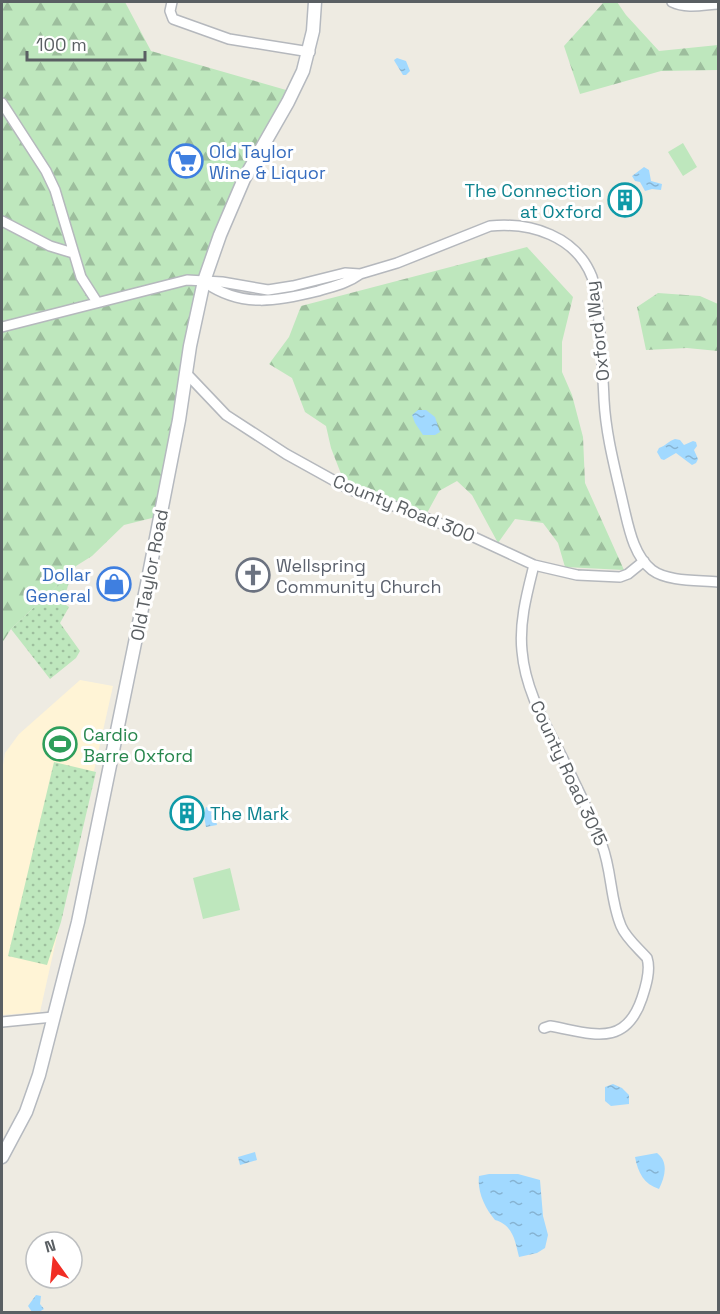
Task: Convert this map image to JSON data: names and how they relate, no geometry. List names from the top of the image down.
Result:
{
  "streets": {
    "street": [
      "Oxford Way",
      "County Road 300",
      "Old Taylor Road",
      "County Road 3015"
    ]
  },
  "crossings": [
    ["Oxford Way", "County Road 300"],
    ["Oxford Way", "Old Taylor Road"],
    ["County Road 300", "Old Taylor Road"],
    ["County Road 300", "County Road 3015"]
  ],
  "places": {
    "supermarket": ["Old Taylor Wine & Liquor"],
    "building": ["The Connection at Oxford", "The Mark"],
    "church": ["Wellspring Community Church"],
    "shop": ["Dollar General"],
    "sports": ["Cardio Barre Oxford"]
  },
  "scale_bar": "100 m",
  "north": "top"
}
